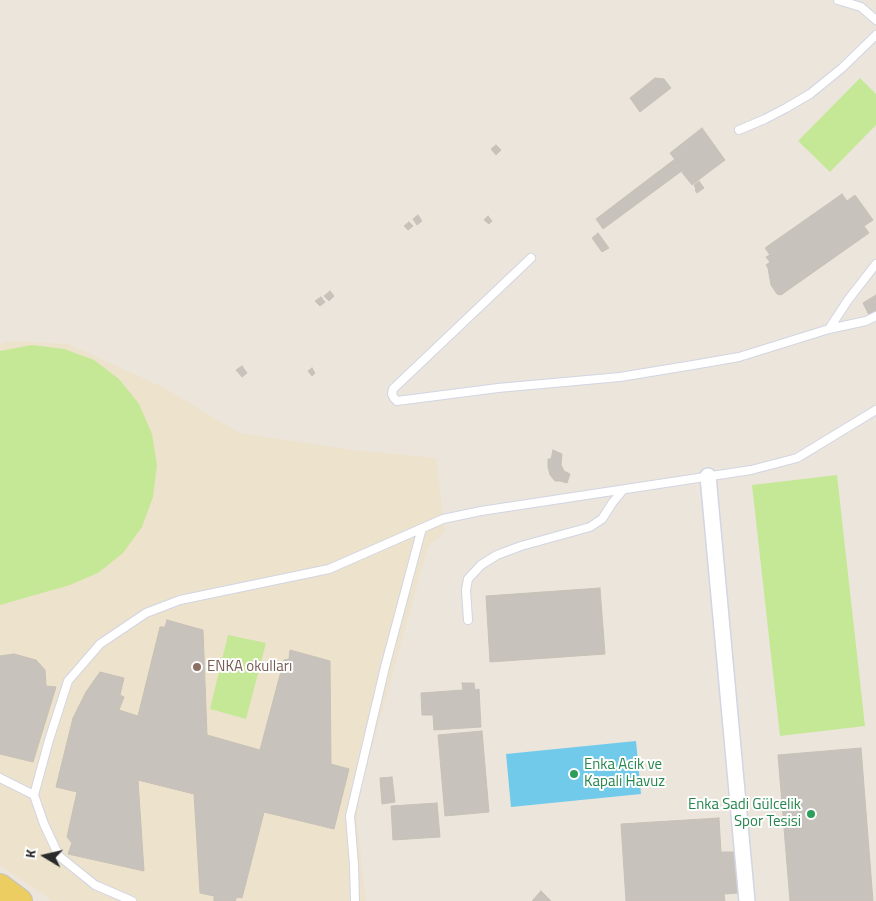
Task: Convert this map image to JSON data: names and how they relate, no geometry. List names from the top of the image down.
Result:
{
  "places": ["ENKA okulları", "Enka Acik ve Kapali Havuz", "Enka Sadi Gülcelik Spor Tesisi"],
  "north": "left"
}
